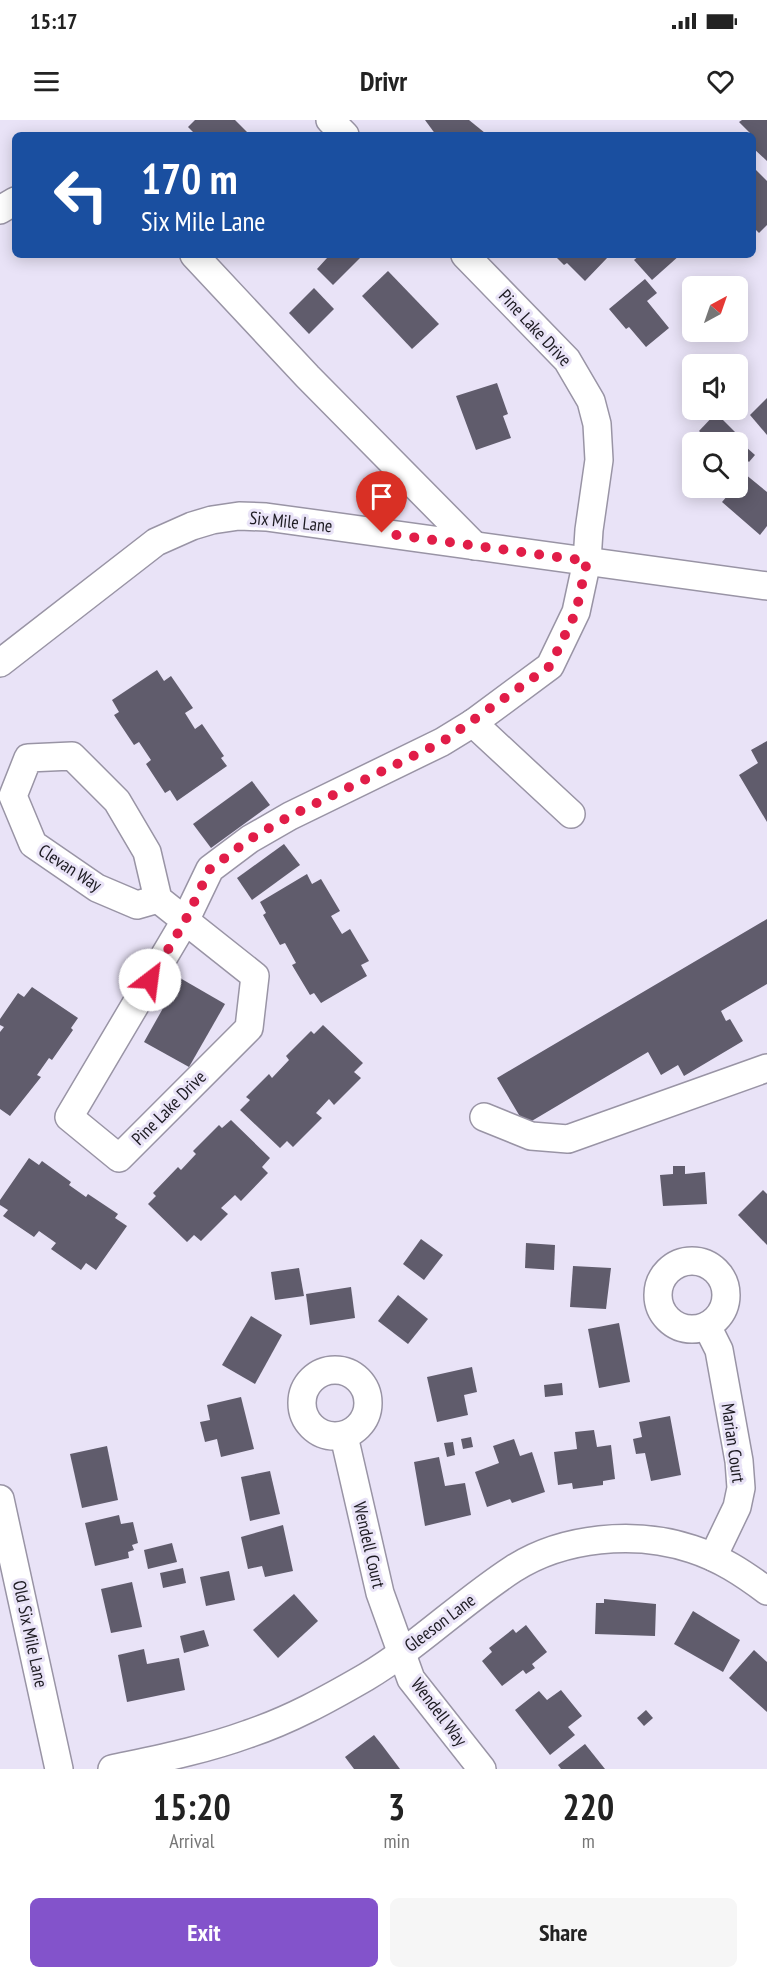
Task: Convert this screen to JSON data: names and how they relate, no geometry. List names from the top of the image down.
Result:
{
  "streets": {
    "street": [
      "Pine Lake Drive",
      "Six Mile Lane",
      "Clevan Way",
      "Marian Court",
      "Wendell Court",
      "Gleeson Lane",
      "Old Six Mile Lane",
      "Wendell Way"
    ]
  },
  "crossings": [
    ["Pine Lake Drive", "Six Mile Lane"],
    ["Marian Court", "Gleeson Lane"],
    ["Wendell Court", "Gleeson Lane"],
    ["Wendell Court", "Wendell Way"],
    ["Gleeson Lane", "Wendell Way"]
  ],
  "north": "top right",
  "page": {
    "status": "15:17",
    "header": "Drivr",
    "turn": ["170 m", "Six Mile Lane"],
    "eta": [
      "15:20",
      "Arrival",
      "3",
      "min",
      "220",
      "m"
    ],
    "buttons": ["Exit", "Share"]
  }
}
